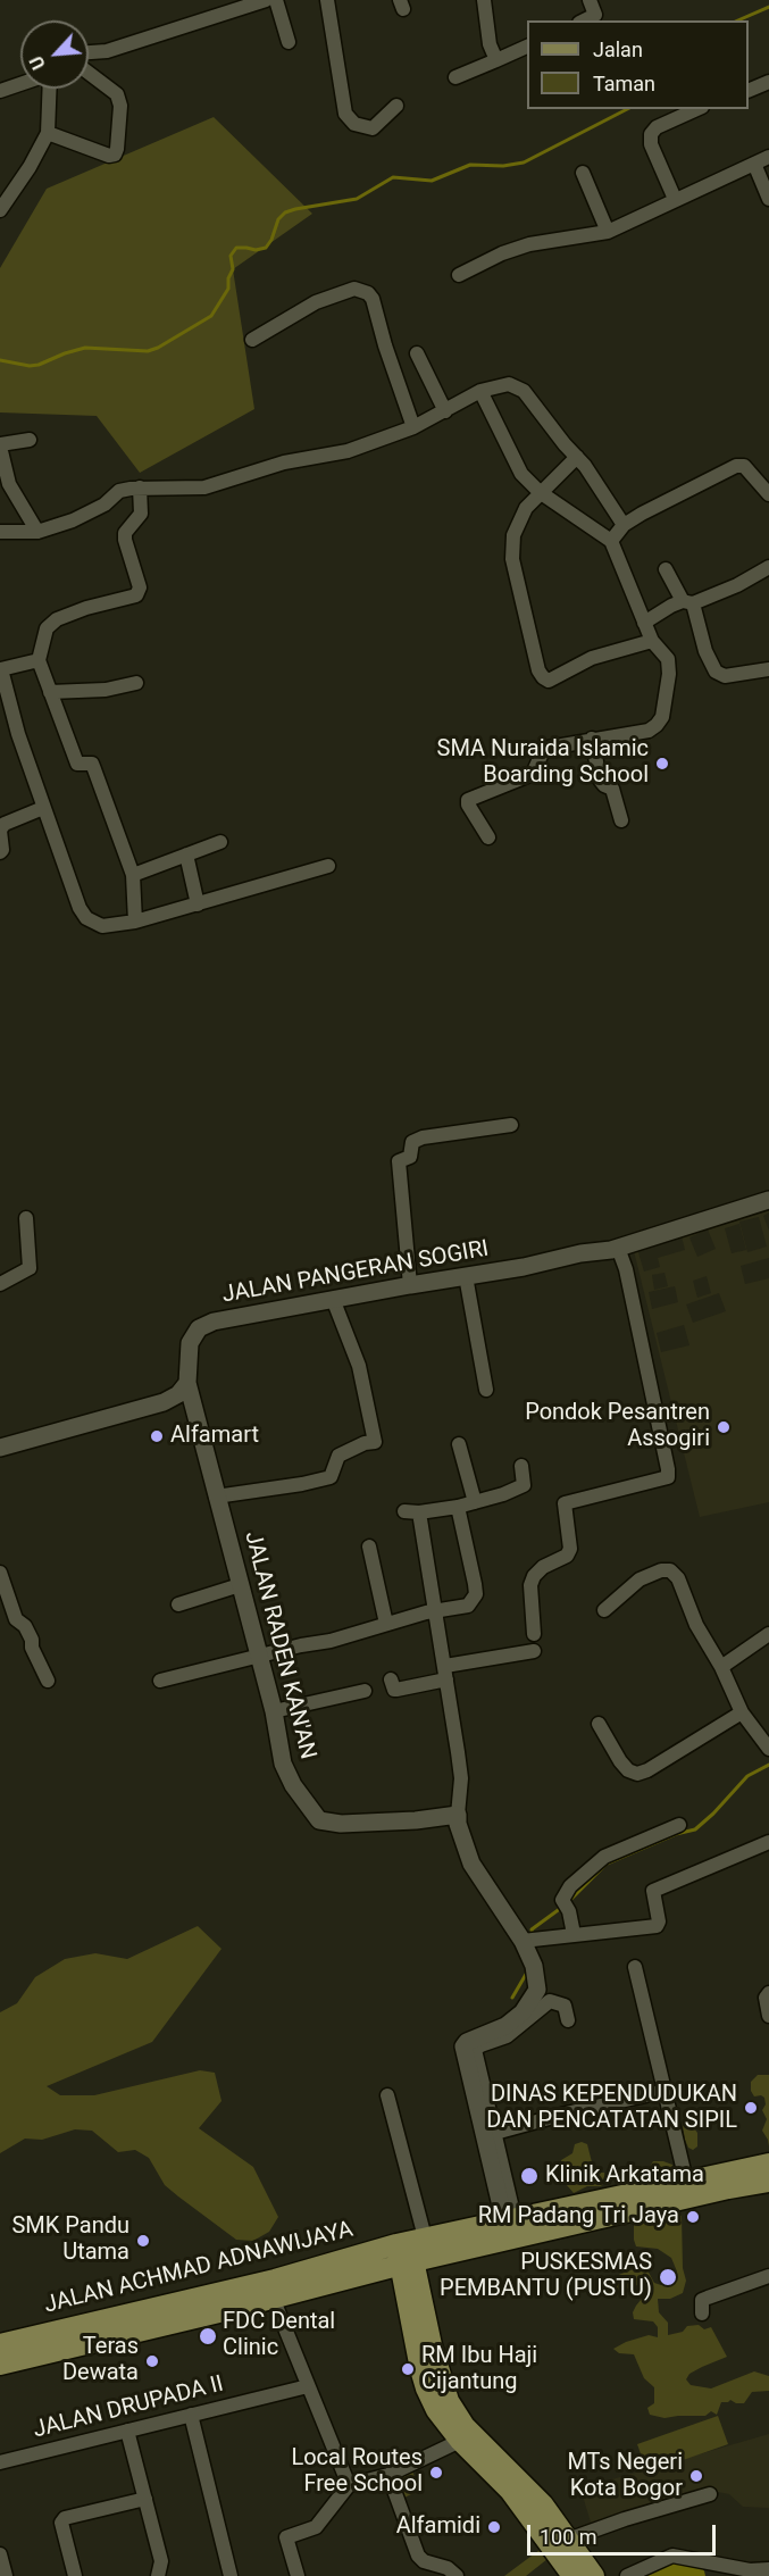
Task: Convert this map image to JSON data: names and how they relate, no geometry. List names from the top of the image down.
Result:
{
  "streets": {
    "main road": ["JALAN ACHMAD ADNAWIJAYA"],
    "street": ["JALAN PANGERAN SOGIRI", "JALAN RADEN KAN'AN", "JALAN DRUPADA II"]
  },
  "crossings": [
    ["JALAN PANGERAN SOGIRI", "JALAN RADEN KAN'AN"]
  ],
  "places": [
    "SMA Nuraida Islamic Boarding School",
    "Pondok Pesantren Assogiri",
    "Alfamart",
    "DINAS KEPENDUDUKAN DAN PENCATATAN SIPIL",
    "Klinik Arkatama",
    "RM Padang Tri Jaya",
    "SMK Pandu Utama",
    "PUSKESMAS PEMBANTU (PUSTU)",
    "FDC Dental Clinic",
    "Teras Dewata",
    "RM Ibu Haji Cijantung",
    "Local Routes Free School",
    "MTs Negeri Kota Bogor",
    "Alfamidi"
  ],
  "legend": ["Jalan", "Taman"],
  "scale_bar": "100 m",
  "north": "bottom left"
}
